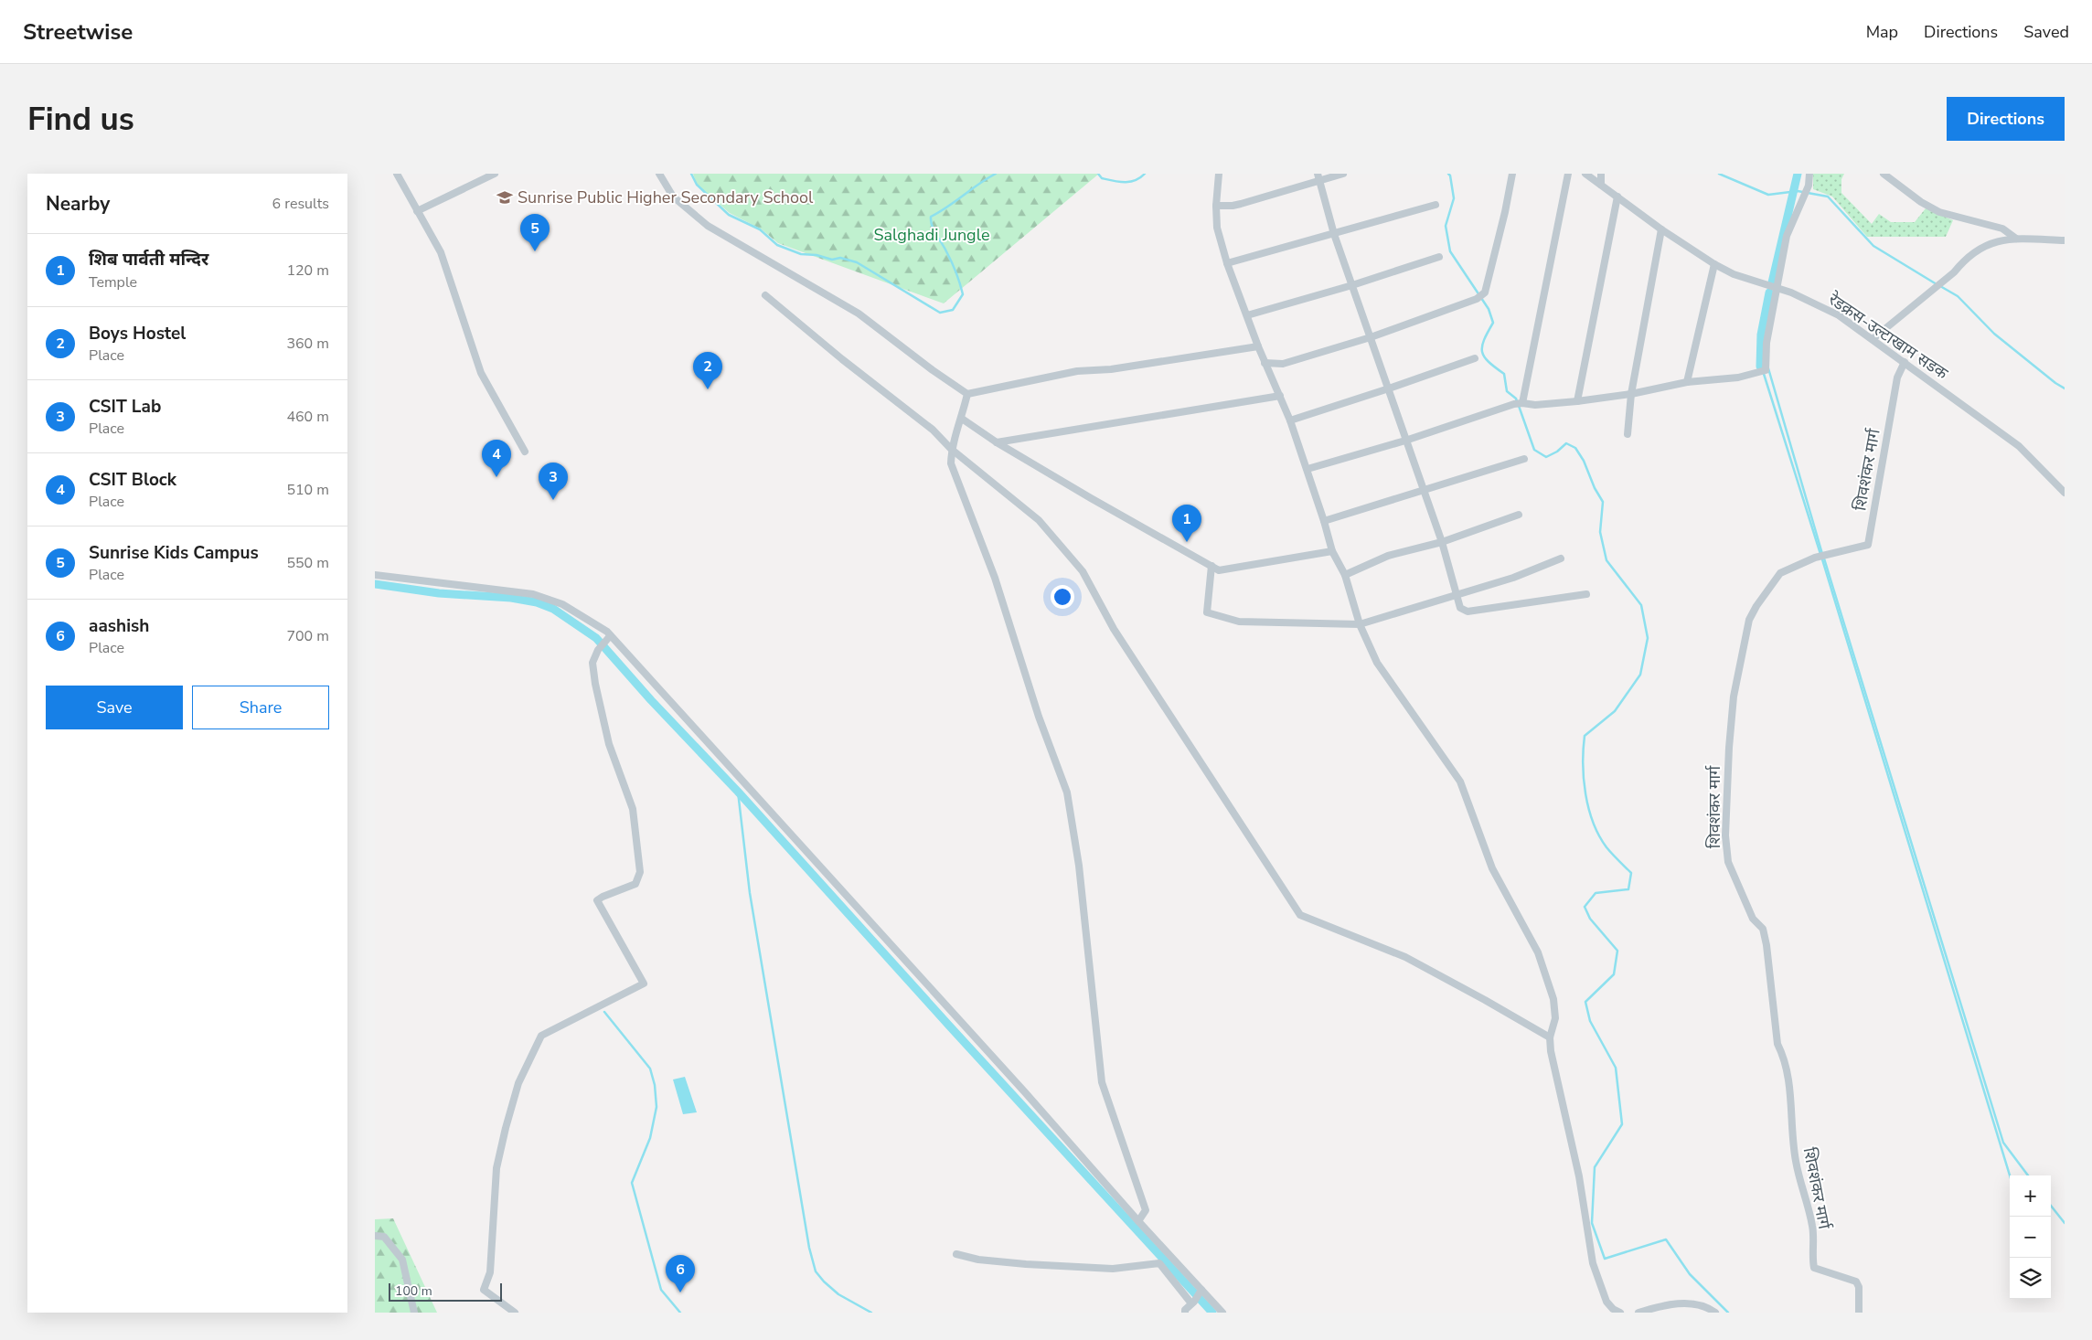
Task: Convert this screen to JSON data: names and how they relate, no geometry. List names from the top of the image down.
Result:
{
  "streets": {
    "street": ["रेडक्रस-उल्टाखाम सडक", "शिवशंकर मार्ग"]
  },
  "crossings": [
    ["रेडक्रस-उल्टाखाम सडक", "शिवशंकर मार्ग"]
  ],
  "parks": ["Salghadi Jungle"],
  "places": {
    "school or university": ["Sunrise Public Higher Secondary School"]
  },
  "scale_bar": "100 m",
  "page": {
    "header": "Streetwise",
    "nav": ["Map", "Directions", "Saved"],
    "buttons": [
      "Directions",
      ["Save", "Share"]
    ],
    "title": "Find us",
    "heading": ["Nearby", "6 results"],
    "pins": [
      "5",
      "2",
      "4",
      "3",
      "1",
      "6"
    ],
    "list": [
      {
        "mark": "1",
        "name": "शिब पार्वती मन्दिर",
        "note": "Temple",
        "value": "120 m"
      },
      {
        "mark": "2",
        "name": "Boys Hostel",
        "note": "Place",
        "value": "360 m"
      },
      {
        "mark": "3",
        "name": "CSIT Lab",
        "note": "Place",
        "value": "460 m"
      },
      {
        "mark": "4",
        "name": "CSIT Block",
        "note": "Place",
        "value": "510 m"
      },
      {
        "mark": "5",
        "name": "Sunrise Kids Campus",
        "note": "Place",
        "value": "550 m"
      },
      {
        "mark": "6",
        "name": "aashish",
        "note": "Place",
        "value": "700 m"
      }
    ],
    "map_buttons": ["+", "−"],
    "scale": "100 m"
  }
}
